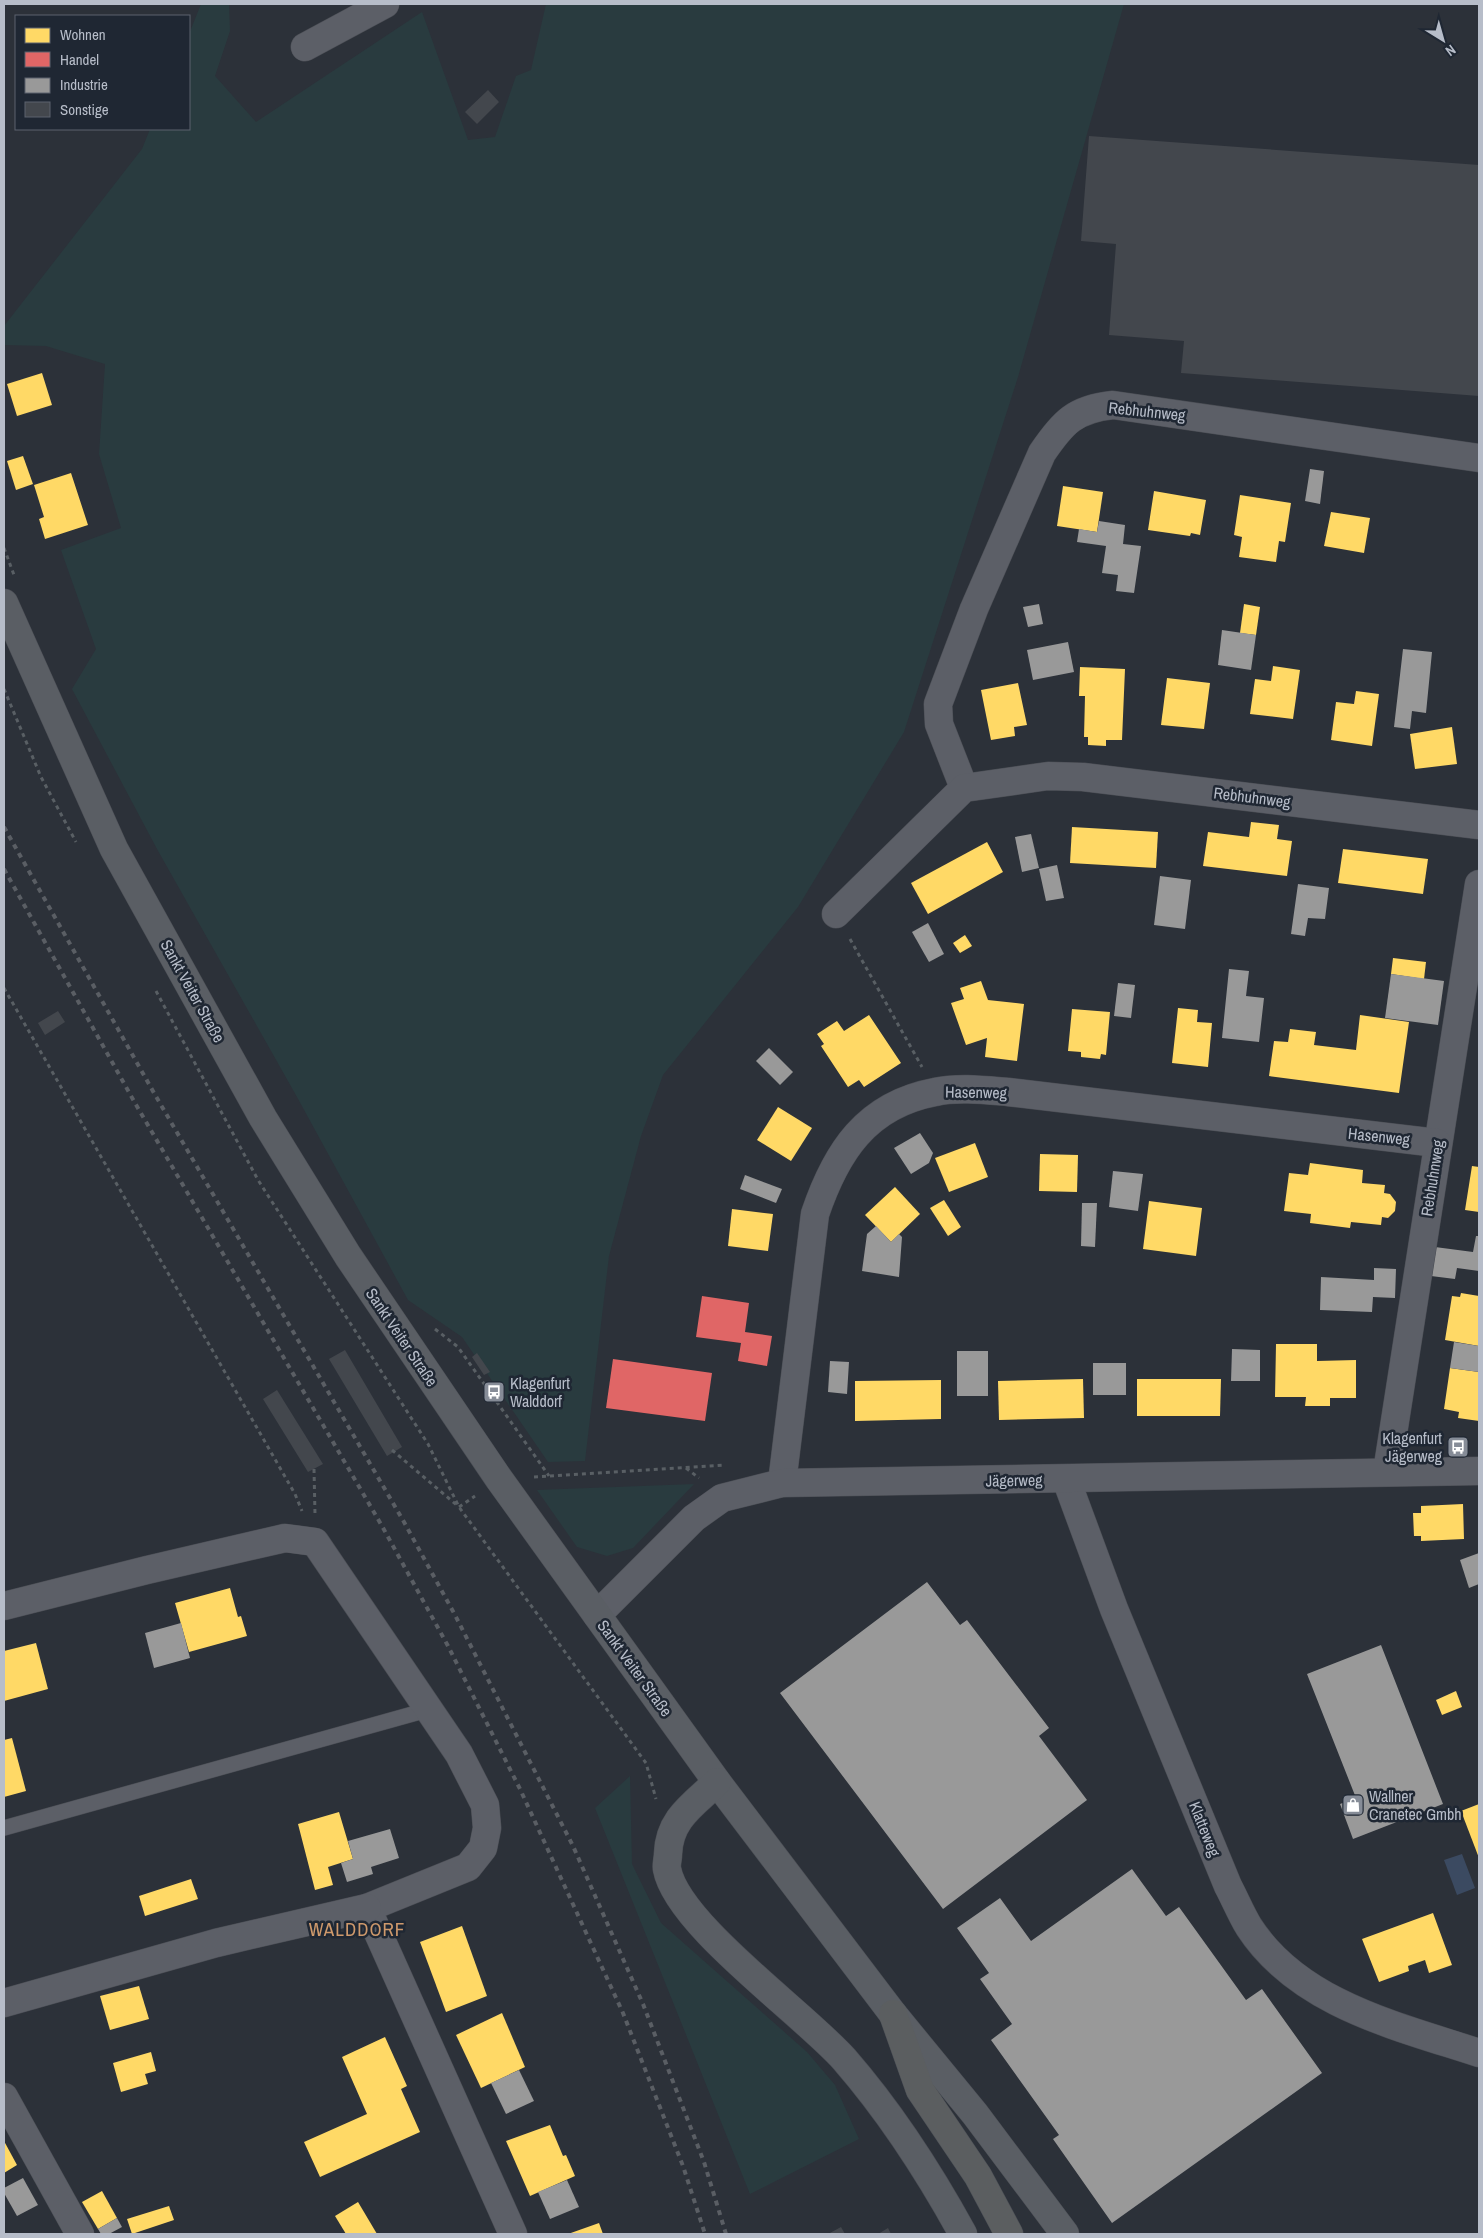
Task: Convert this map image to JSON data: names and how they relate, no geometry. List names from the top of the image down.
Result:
{
  "streets": {
    "main road": ["Sankt Veiter Straße"],
    "street": [
      "Rebhuhnweg",
      "Hasenweg",
      "Jägerweg",
      "Klatteweg"
    ]
  },
  "crossings": [
    ["Rebhuhnweg", "Hasenweg"],
    ["Rebhuhnweg", "Jägerweg"],
    ["Sankt Veiter Straße", "Jägerweg"],
    ["Hasenweg", "Jägerweg"],
    ["Jägerweg", "Klatteweg"]
  ],
  "districts": ["WALDDORF"],
  "places": {
    "bus stop": ["Klagenfurt Walddorf", "Klagenfurt Jägerweg"],
    "shop": ["Wallner Cranetec Gmbh"]
  },
  "legend": [
    "Wohnen",
    "Handel",
    "Industrie",
    "Sonstige"
  ],
  "north": "bottom right"
}
